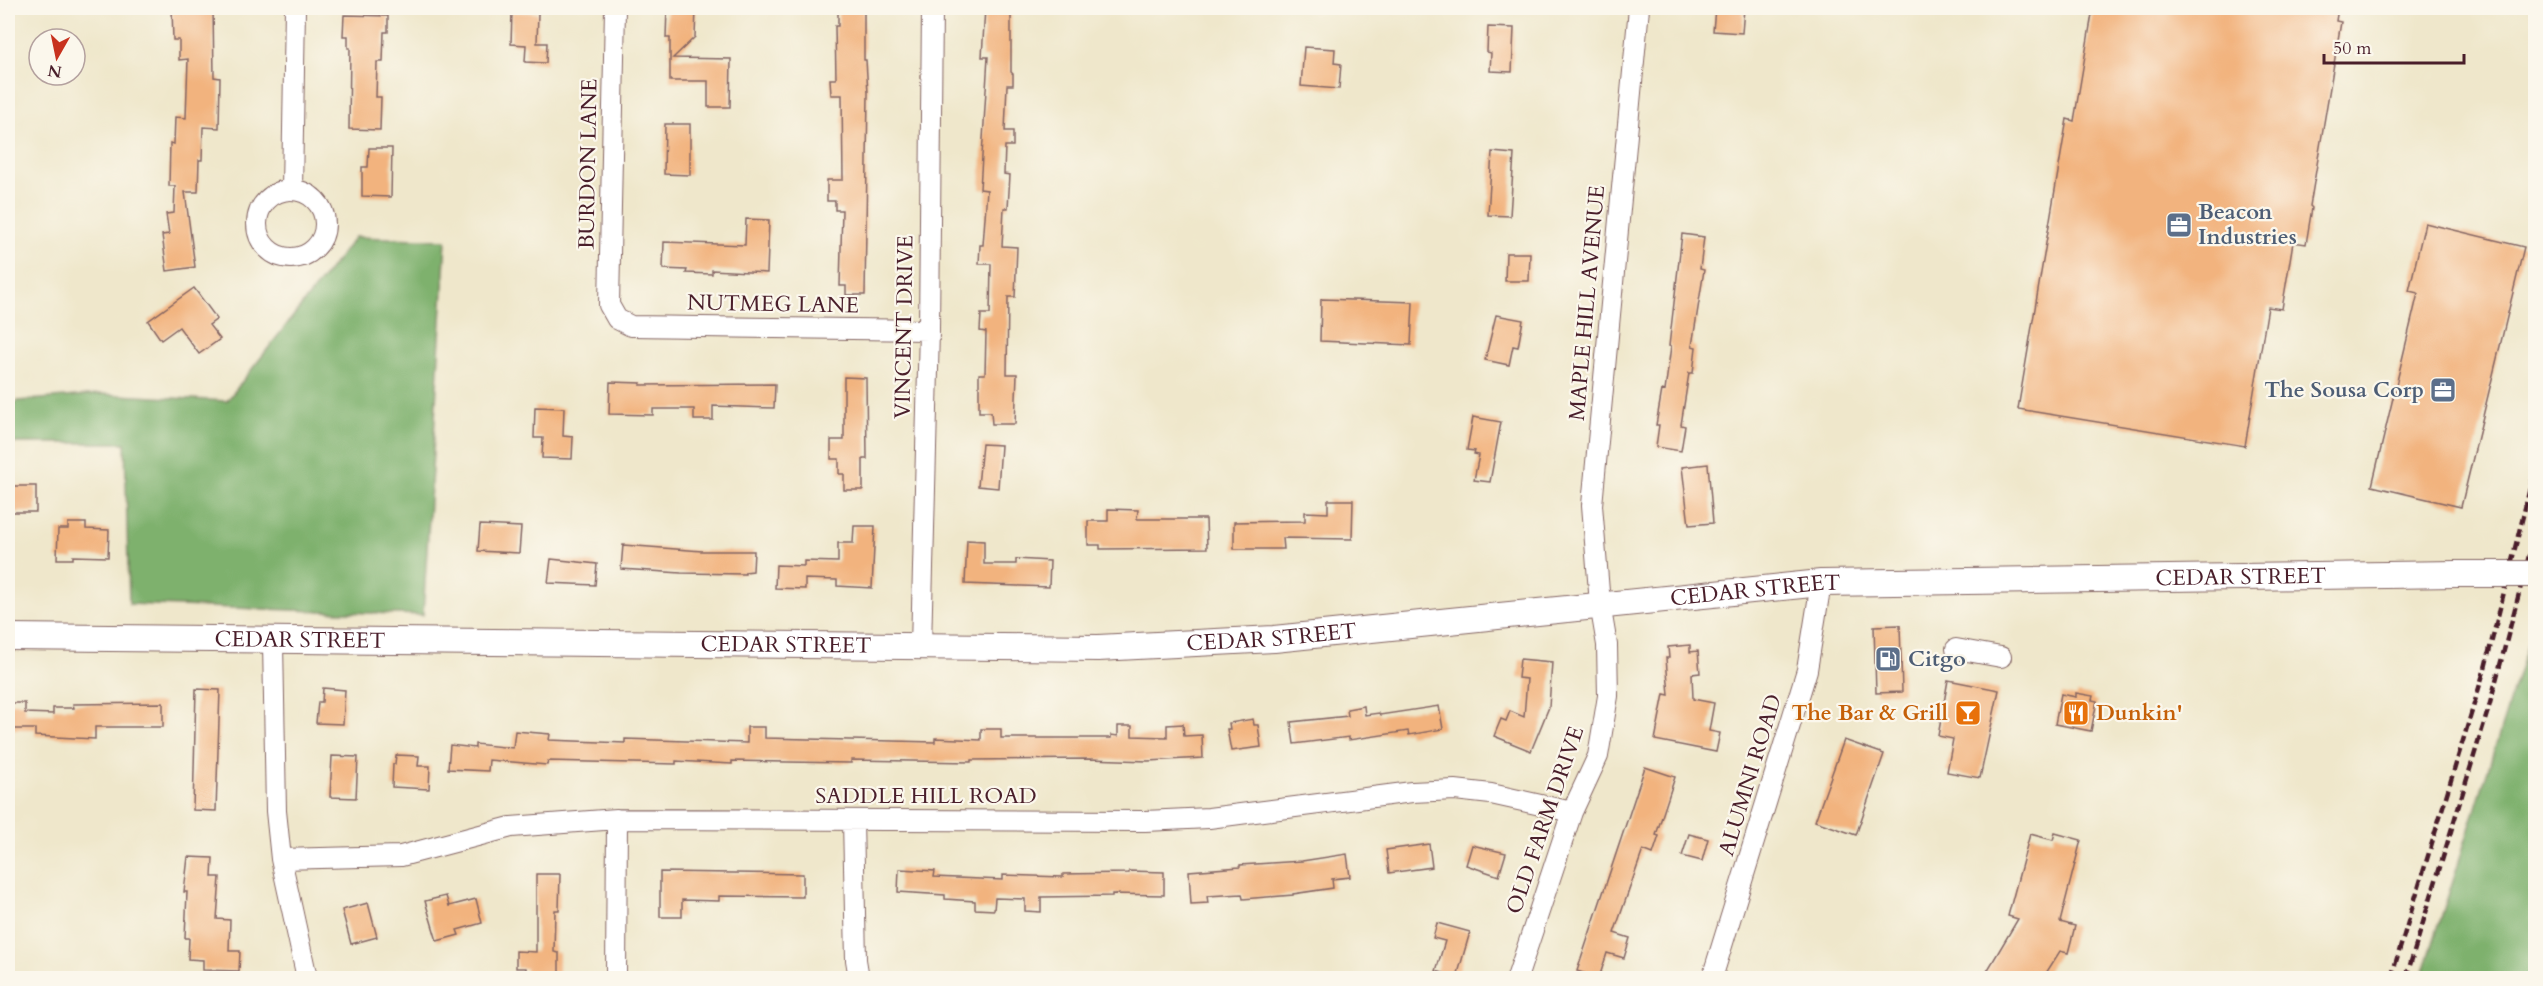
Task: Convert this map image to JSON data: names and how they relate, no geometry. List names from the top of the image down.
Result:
{
  "streets": {
    "main road": ["CEDAR STREET"],
    "street": [
      "BURDON LANE",
      "MAPLE HILL AVENUE",
      "NUTMEG LANE",
      "VINCENT DRIVE",
      "ALUMNI ROAD",
      "SADDLE HILL ROAD",
      "OLD FARM DRIVE"
    ]
  },
  "crossings": [
    ["BURDON LANE", "NUTMEG LANE"],
    ["MAPLE HILL AVENUE", "CEDAR STREET"],
    ["MAPLE HILL AVENUE", "OLD FARM DRIVE"],
    ["NUTMEG LANE", "VINCENT DRIVE"],
    ["VINCENT DRIVE", "CEDAR STREET"],
    ["CEDAR STREET", "ALUMNI ROAD"],
    ["CEDAR STREET", "OLD FARM DRIVE"],
    ["SADDLE HILL ROAD", "OLD FARM DRIVE"]
  ],
  "places": {
    "office": ["Beacon Industries", "The Sousa Corp"],
    "fuel station": ["Citgo"],
    "bar": ["The Bar & Grill"],
    "restaurant": ["Dunkin'"]
  },
  "scale_bar": "50 m",
  "north": "bottom"
}
